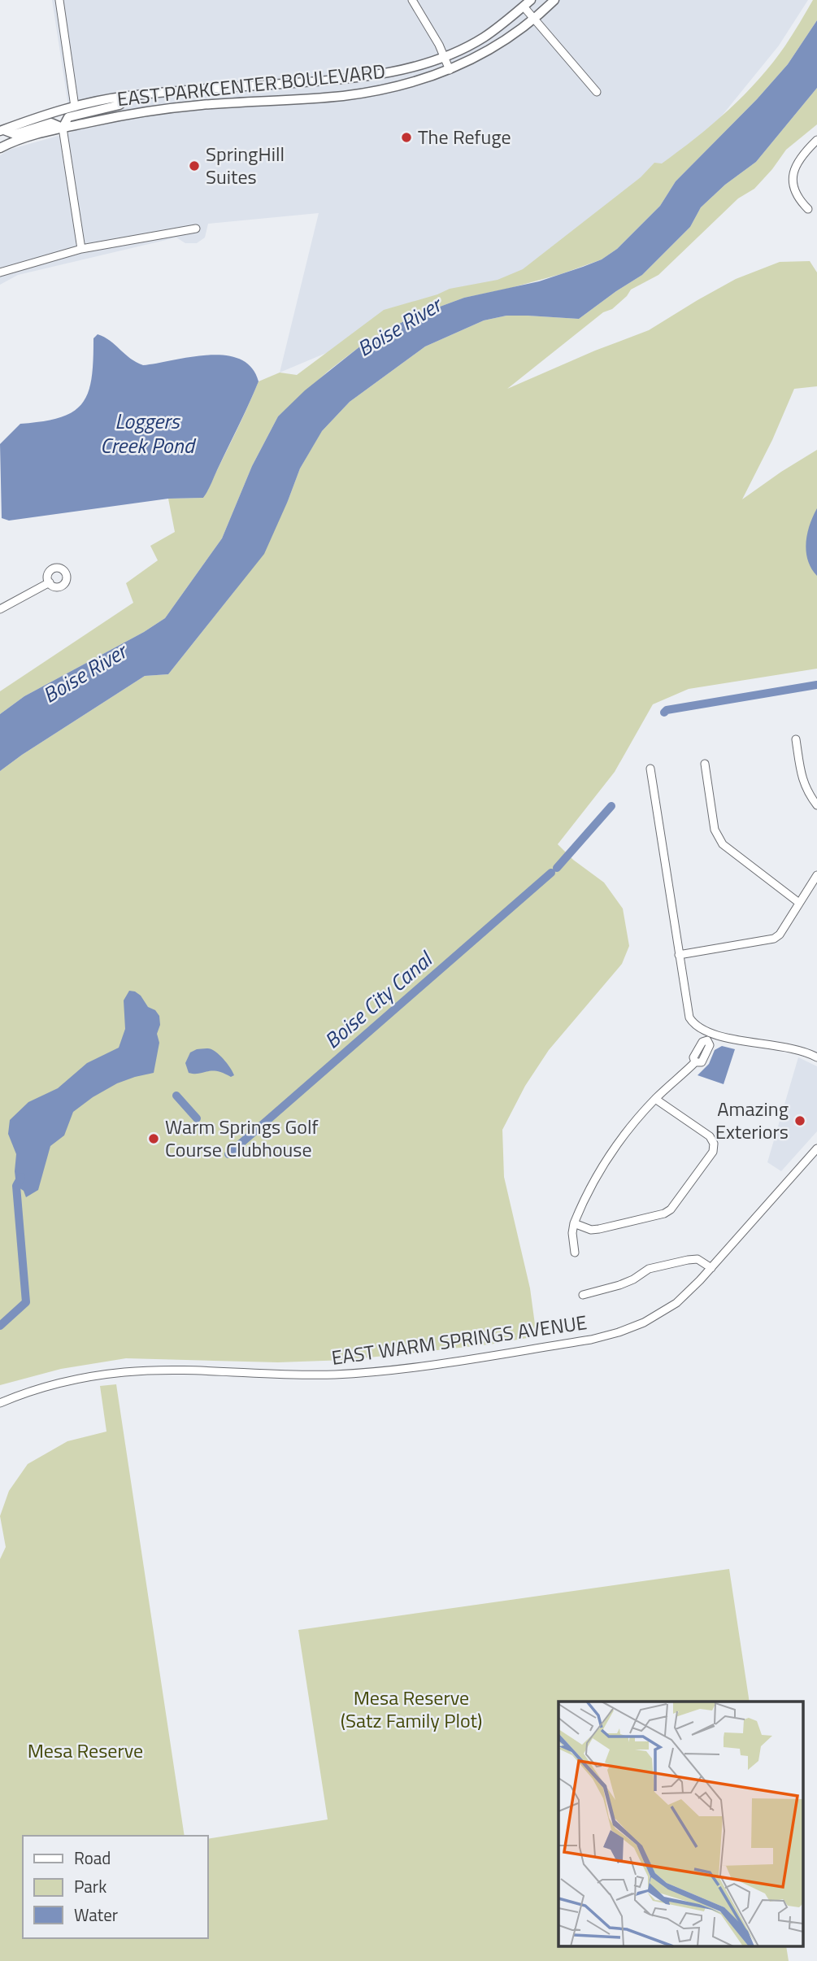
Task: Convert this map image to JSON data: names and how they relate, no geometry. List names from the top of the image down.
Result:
{
  "streets": {
    "main road": ["EAST PARKCENTER BOULEVARD"],
    "street": ["EAST WARM SPRINGS AVENUE"]
  },
  "water": ["Boise River", "Loggers Creek Pond", "Boise City Canal"],
  "parks": ["Mesa Reserve (Satz Family Plot)", "Mesa Reserve"],
  "places": [
    "The Refuge",
    "SpringHill Suites",
    "Amazing Exteriors",
    "Warm Springs Golf Course Clubhouse"
  ],
  "legend": ["Road", "Park", "Water"]
}
